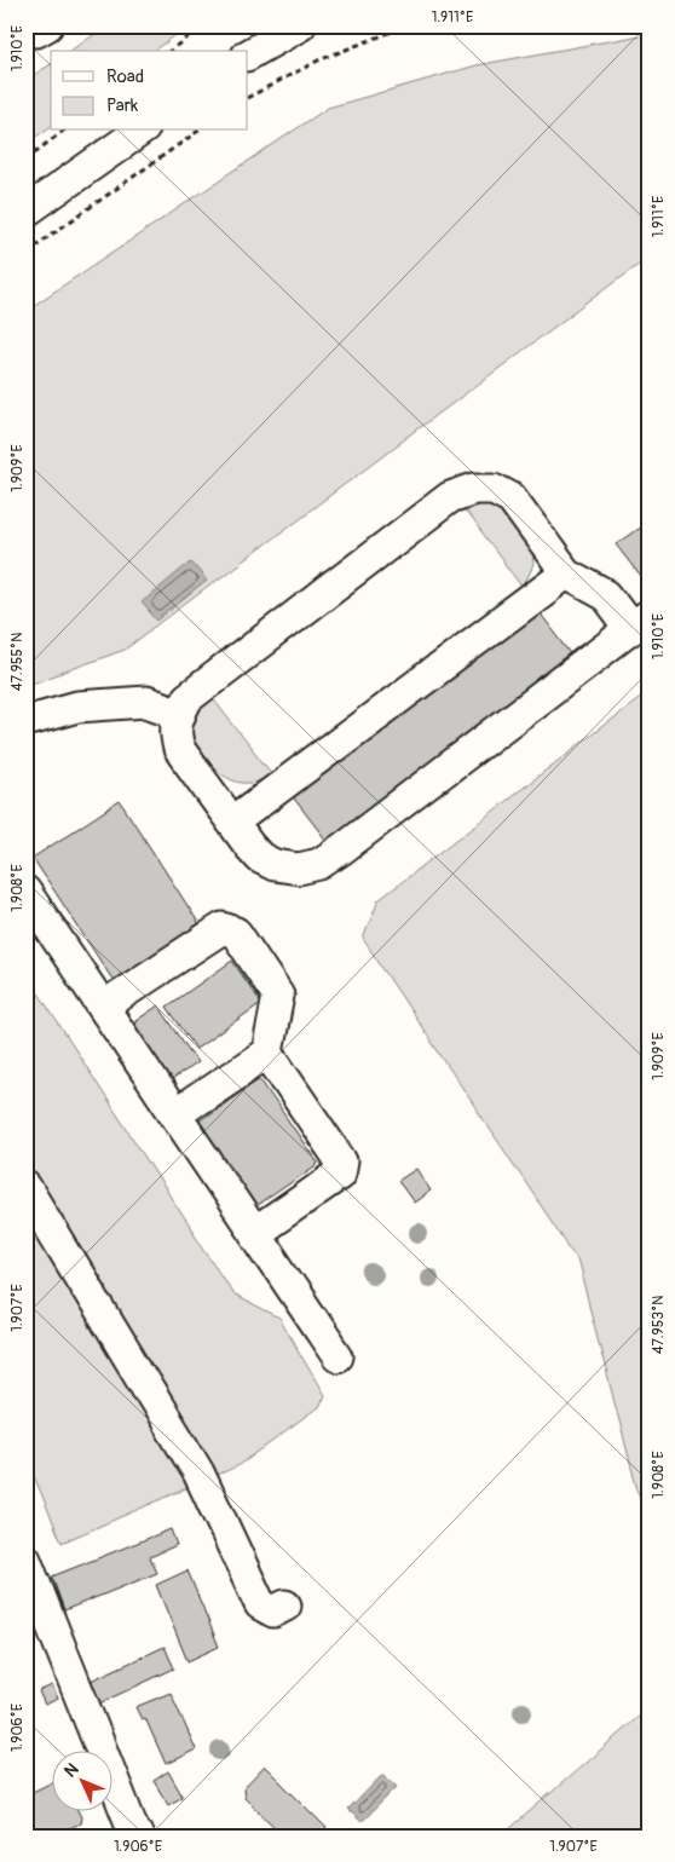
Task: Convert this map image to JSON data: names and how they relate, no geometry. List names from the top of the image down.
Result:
{
  "legend": ["Road", "Park"],
  "north": "top left",
  "coordinates": [
    "1.911°E",
    "1.910°E",
    "1.909°E",
    "47.955°N",
    "1.908°E",
    "1.907°E",
    "47.953°N",
    "1.906°E"
  ]
}
